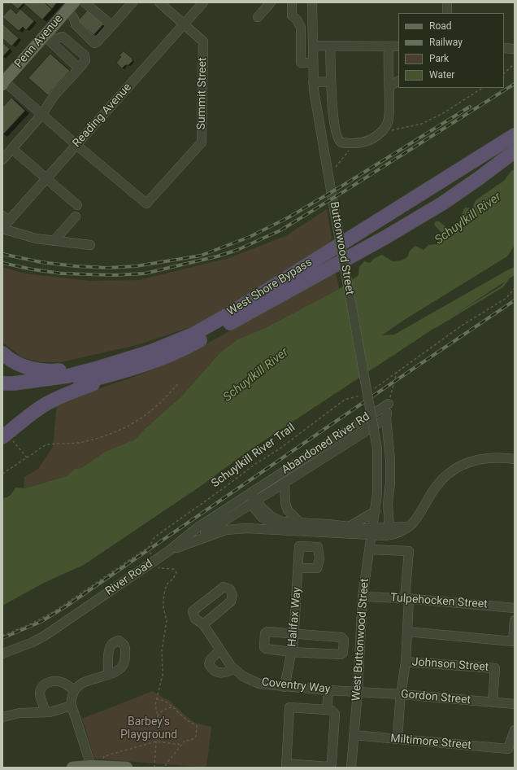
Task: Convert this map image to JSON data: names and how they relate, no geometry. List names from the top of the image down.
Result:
{
  "streets": {
    "highway": ["West Shore Bypass"],
    "main road": ["Penn Avenue"],
    "street": [
      "Summit Street",
      "Reading Avenue",
      "Buttonwood Street",
      "Abandoned River Rd",
      "River Road",
      "Tulpehocken Street",
      "Halifax Way",
      "West Buttonwood Street",
      "Johnson Street",
      "Coventry Way",
      "Gordon Street",
      "Miltimore Street"
    ],
    "path": ["Schuylkill River Trail"]
  },
  "crossings": [
    ["Summit Street", "Reading Avenue"],
    ["Buttonwood Street", "West Buttonwood Street"],
    ["Abandoned River Rd", "River Road"],
    ["Tulpehocken Street", "West Buttonwood Street"],
    ["Halifax Way", "Coventry Way"],
    ["West Buttonwood Street", "Coventry Way"],
    ["West Buttonwood Street", "Gordon Street"],
    ["West Buttonwood Street", "Miltimore Street"],
    ["Johnson Street", "Gordon Street"],
    ["Coventry Way", "Gordon Street"]
  ],
  "water": ["Schuylkill River"],
  "parks": ["Barbey's Playground"],
  "legend": [
    "Road",
    "Railway",
    "Park",
    "Water"
  ]
}
